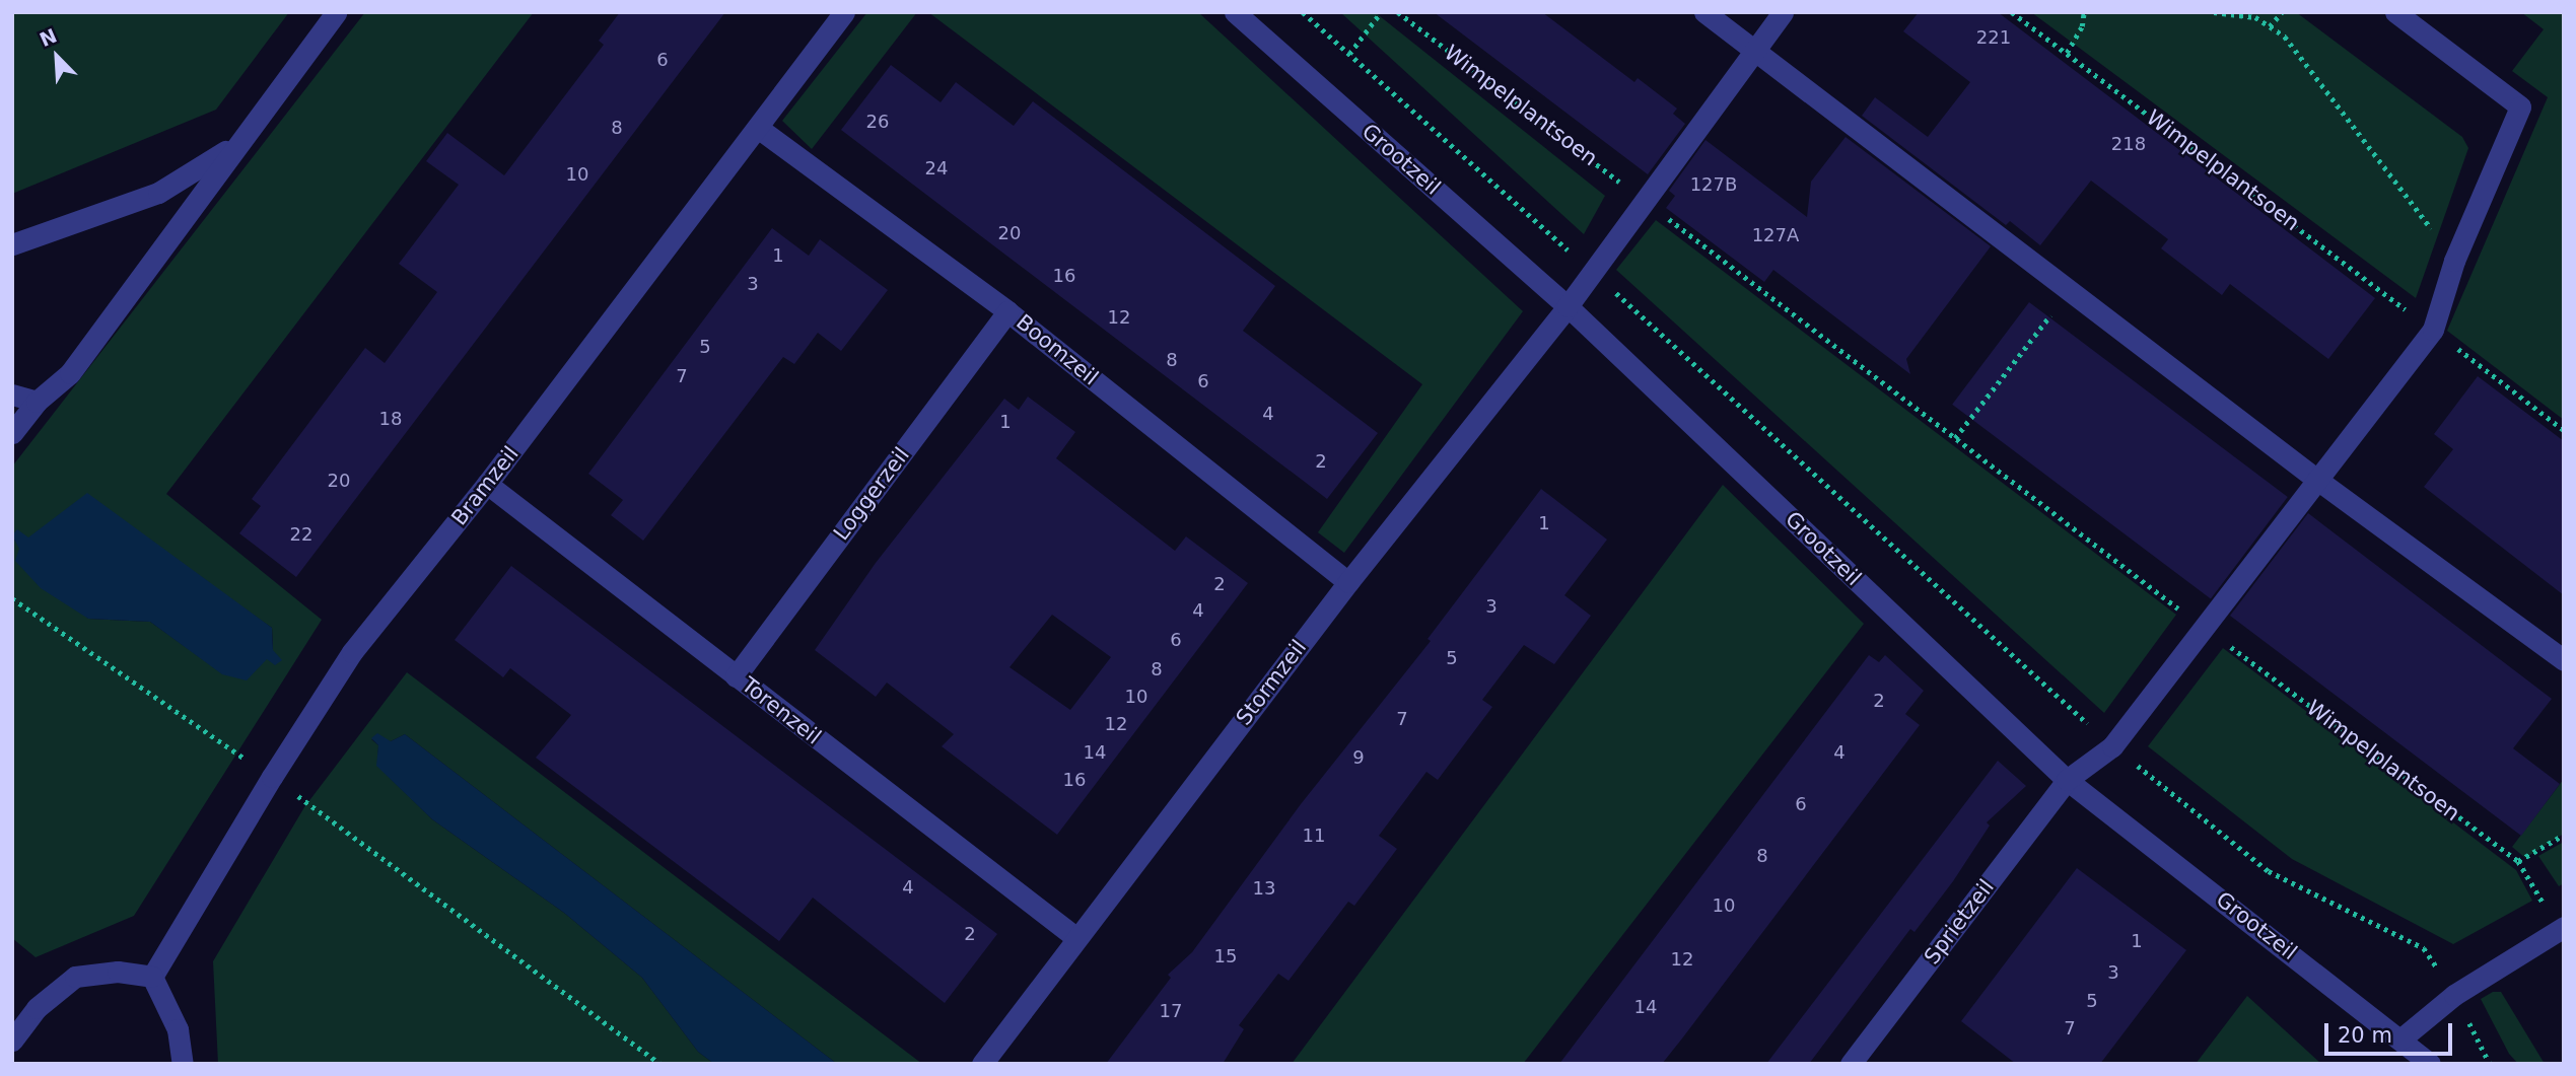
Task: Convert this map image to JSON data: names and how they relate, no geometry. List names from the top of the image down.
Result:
{
  "streets": {
    "street": [
      "Grootzeil",
      "Boomzeil",
      "Bramzeil",
      "Loggerzeil",
      "Stormzeil",
      "Torenzeil",
      "Sprietzeil"
    ],
    "path": ["Wimpelplantsoen"]
  },
  "crossings": [
    ["Grootzeil", "Stormzeil"],
    ["Grootzeil", "Sprietzeil"],
    ["Boomzeil", "Bramzeil"],
    ["Boomzeil", "Loggerzeil"],
    ["Boomzeil", "Stormzeil"],
    ["Bramzeil", "Torenzeil"],
    ["Loggerzeil", "Torenzeil"],
    ["Stormzeil", "Torenzeil"]
  ],
  "house_numbers": [
    "221",
    "6",
    "26",
    "8",
    "218",
    "24",
    "10",
    "127B",
    "20",
    "127A",
    "1",
    "16",
    "3",
    "12",
    "5",
    "8",
    "7",
    "6",
    "4",
    "18",
    "1",
    "2",
    "20",
    "1",
    "22",
    "2",
    "3",
    "4",
    "6",
    "5",
    "8",
    "10",
    "2",
    "7",
    "12",
    "14",
    "4",
    "9",
    "16",
    "6",
    "11",
    "8",
    "4",
    "13",
    "10",
    "2",
    "1",
    "15",
    "12",
    "3",
    "5",
    "14",
    "17",
    "7"
  ],
  "scale_bar": "20 m",
  "north": "top left"
}
